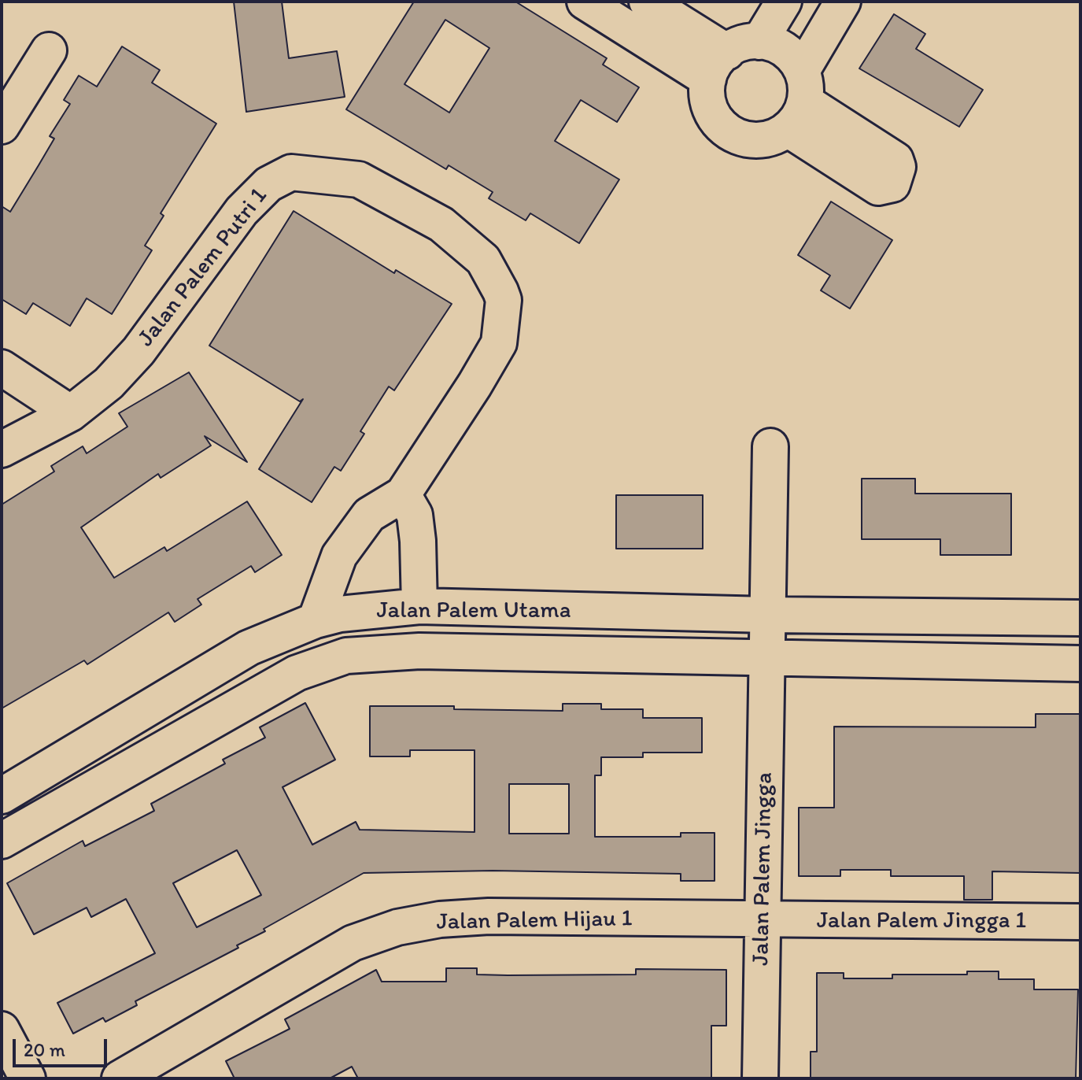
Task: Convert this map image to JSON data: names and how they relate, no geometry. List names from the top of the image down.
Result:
{
  "streets": {
    "street": [
      "Jalan Palem Putri 1",
      "Jalan Palem Utama",
      "Jalan Palem Jingga",
      "Jalan Palem Hijau 1",
      "Jalan Palem Jingga 1"
    ]
  },
  "crossings": [
    ["Jalan Palem Putri 1", "Jalan Palem Utama"],
    ["Jalan Palem Utama", "Jalan Palem Jingga"],
    ["Jalan Palem Jingga", "Jalan Palem Hijau 1"],
    ["Jalan Palem Jingga", "Jalan Palem Jingga 1"],
    ["Jalan Palem Hijau 1", "Jalan Palem Jingga 1"]
  ],
  "scale_bar": "20 m"
}
